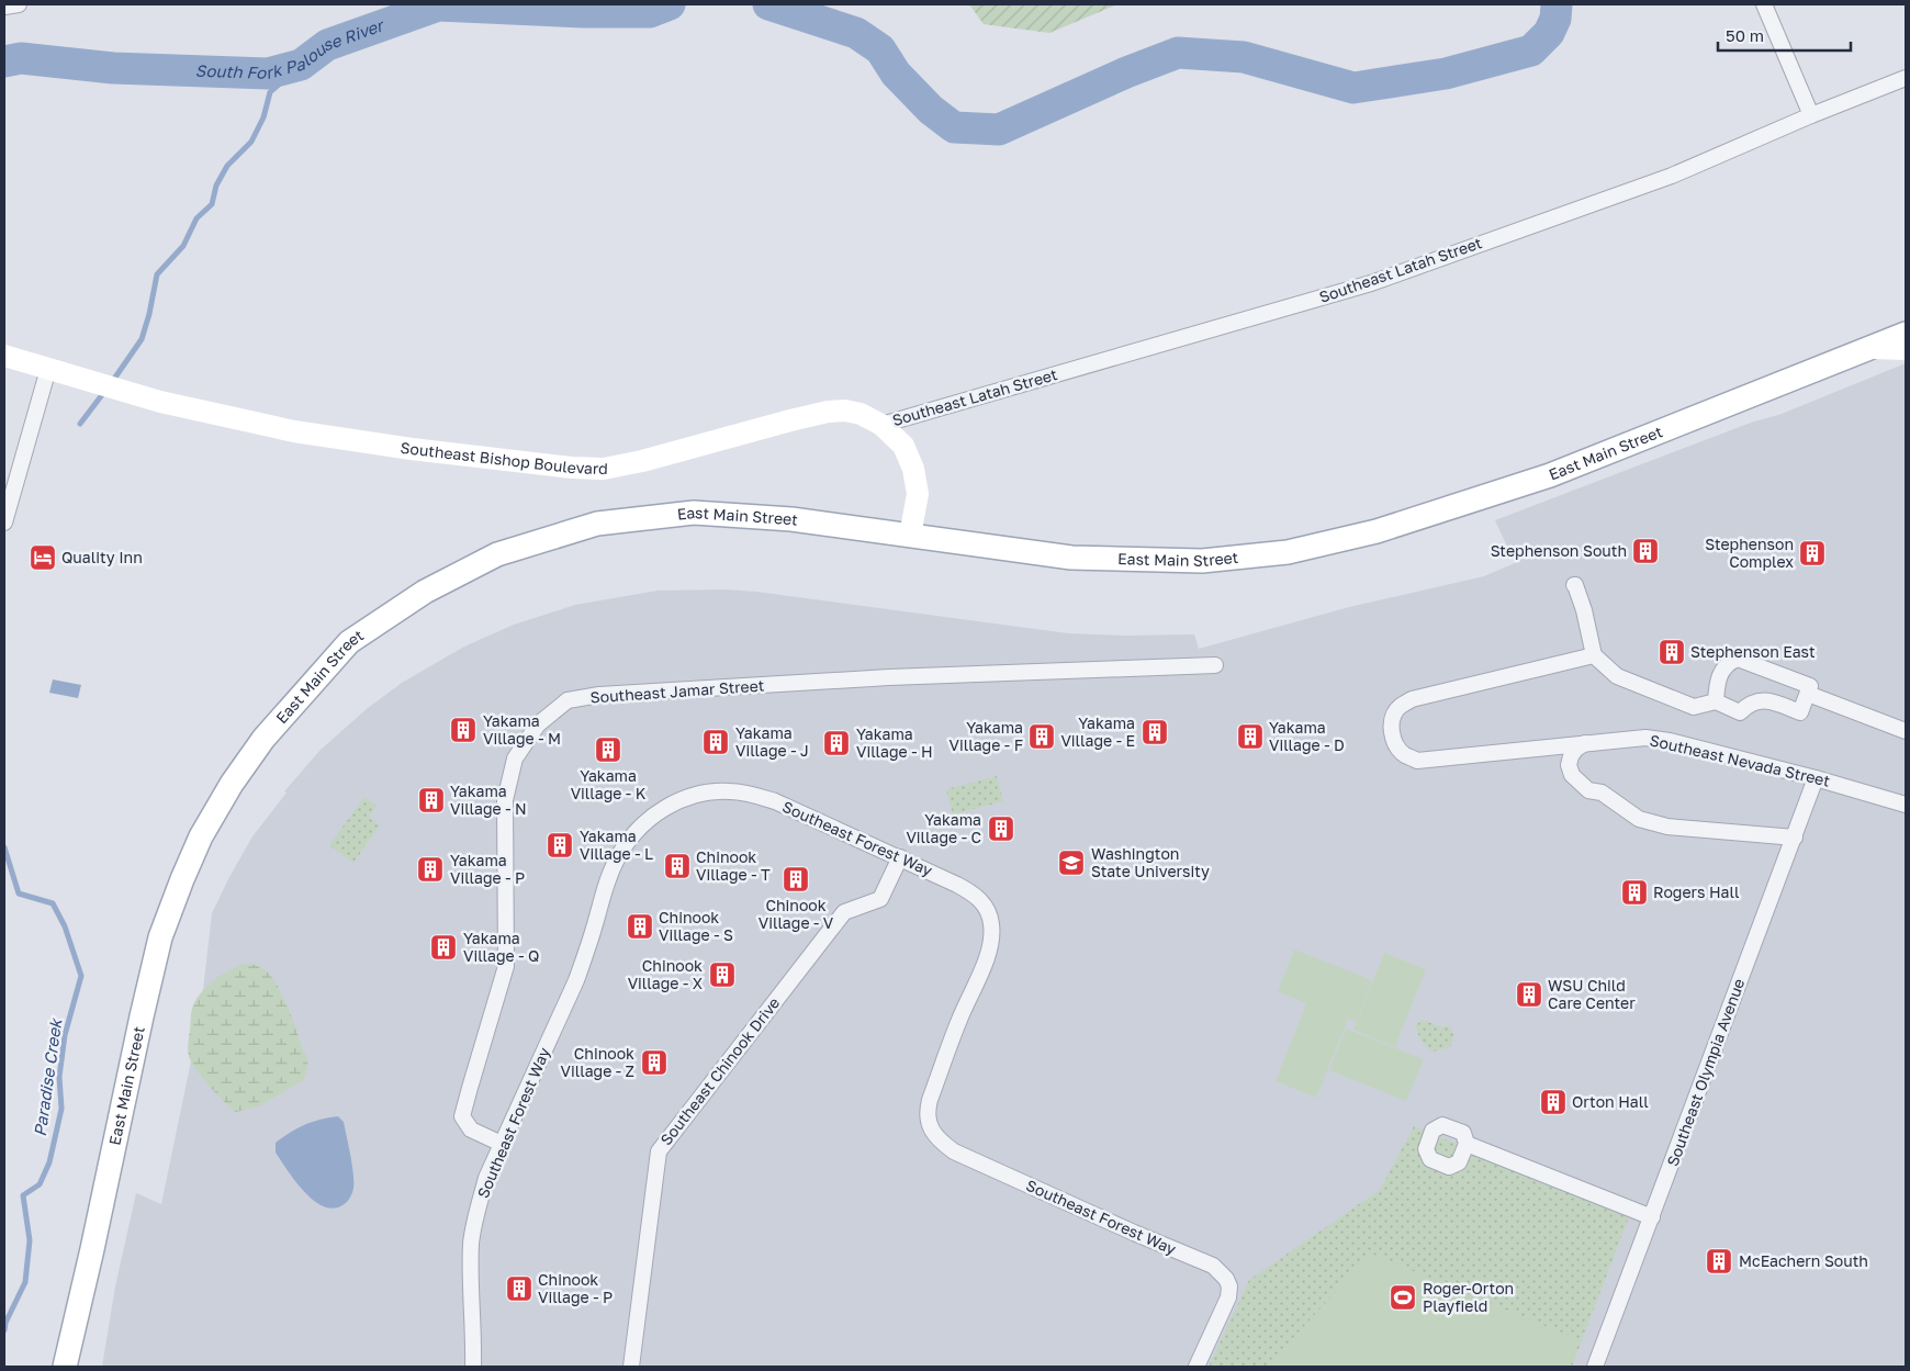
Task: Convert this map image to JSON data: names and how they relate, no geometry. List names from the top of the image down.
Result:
{
  "streets": {
    "main road": ["East Main Street"],
    "street": [
      "Southeast Latah Street",
      "Southeast Bishop Boulevard",
      "Southeast Jamar Street",
      "Southeast Nevada Street",
      "Southeast Forest Way",
      "Southeast Chinook Drive",
      "Southeast Olympia Avenue"
    ]
  },
  "crossings": [
    ["Southeast Latah Street", "Southeast Bishop Boulevard"],
    ["East Main Street", "Southeast Bishop Boulevard"],
    ["Southeast Jamar Street", "Southeast Forest Way"],
    ["Southeast Nevada Street", "Southeast Olympia Avenue"],
    ["Southeast Forest Way", "Southeast Chinook Drive"]
  ],
  "water": ["South Fork Palouse River", "Paradise Creek"],
  "places": {
    "building": [
      "Stephenson South",
      "Stephenson Complex",
      "Stephenson East",
      "Yakama Village - M",
      "Yakama Village - E",
      "Yakama Village - F",
      "Yakama Village - D",
      "Yakama Village - J",
      "Yakama Village - H",
      "Yakama Village - K",
      "Yakama Village - N",
      "Yakama Village - C",
      "Yakama Village - L",
      "Chinook Village - T",
      "Yakama Village - P",
      "Chinook Village - V",
      "Rogers Hall",
      "Chinook Village - S",
      "Yakama Village - Q",
      "Chinook Village - X",
      "WSU Child Care Center",
      "Chinook Village - Z",
      "Orton Hall",
      "McEachern South",
      "Chinook Village - P"
    ],
    "hotel": ["Quality Inn"],
    "school or university": ["Washington State University"],
    "sports": ["Roger-Orton Playfield"]
  },
  "scale_bar": "50 m"
}
